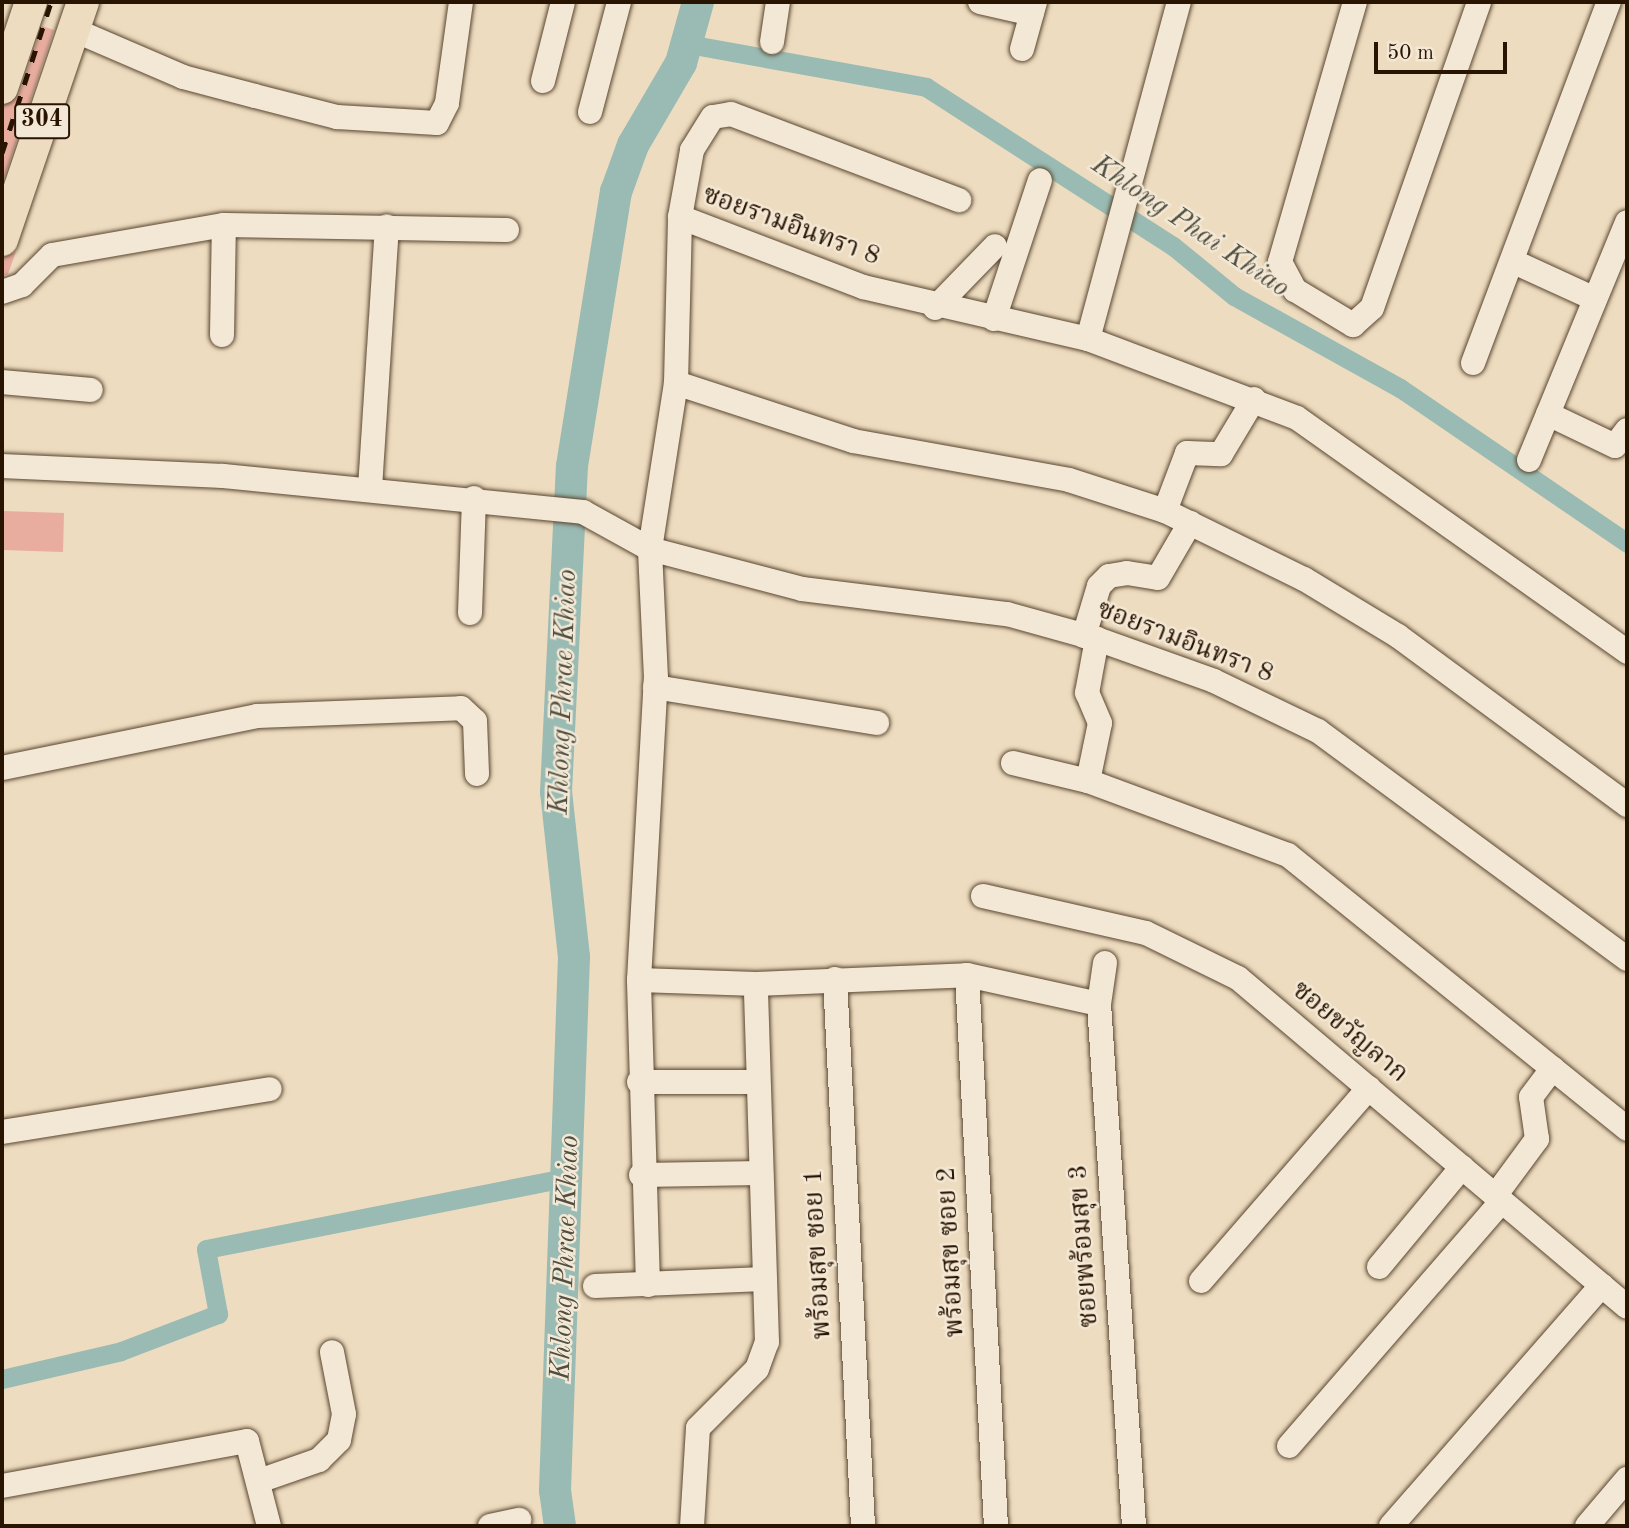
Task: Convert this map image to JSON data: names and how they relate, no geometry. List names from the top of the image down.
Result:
{
  "streets": {
    "main road": ["304"],
    "street": [
      "ซอยรามอินทรา 8",
      "ซอยขวัญลาก",
      "ซอยพร้อมสุข 3",
      "พร้อมสุข ซอย 2",
      "พร้อมสุข ซอย 1"
    ]
  },
  "water": ["Khlong Phai Khiao", "Khlong Phrae Khiao"],
  "scale_bar": "50 m"
}
